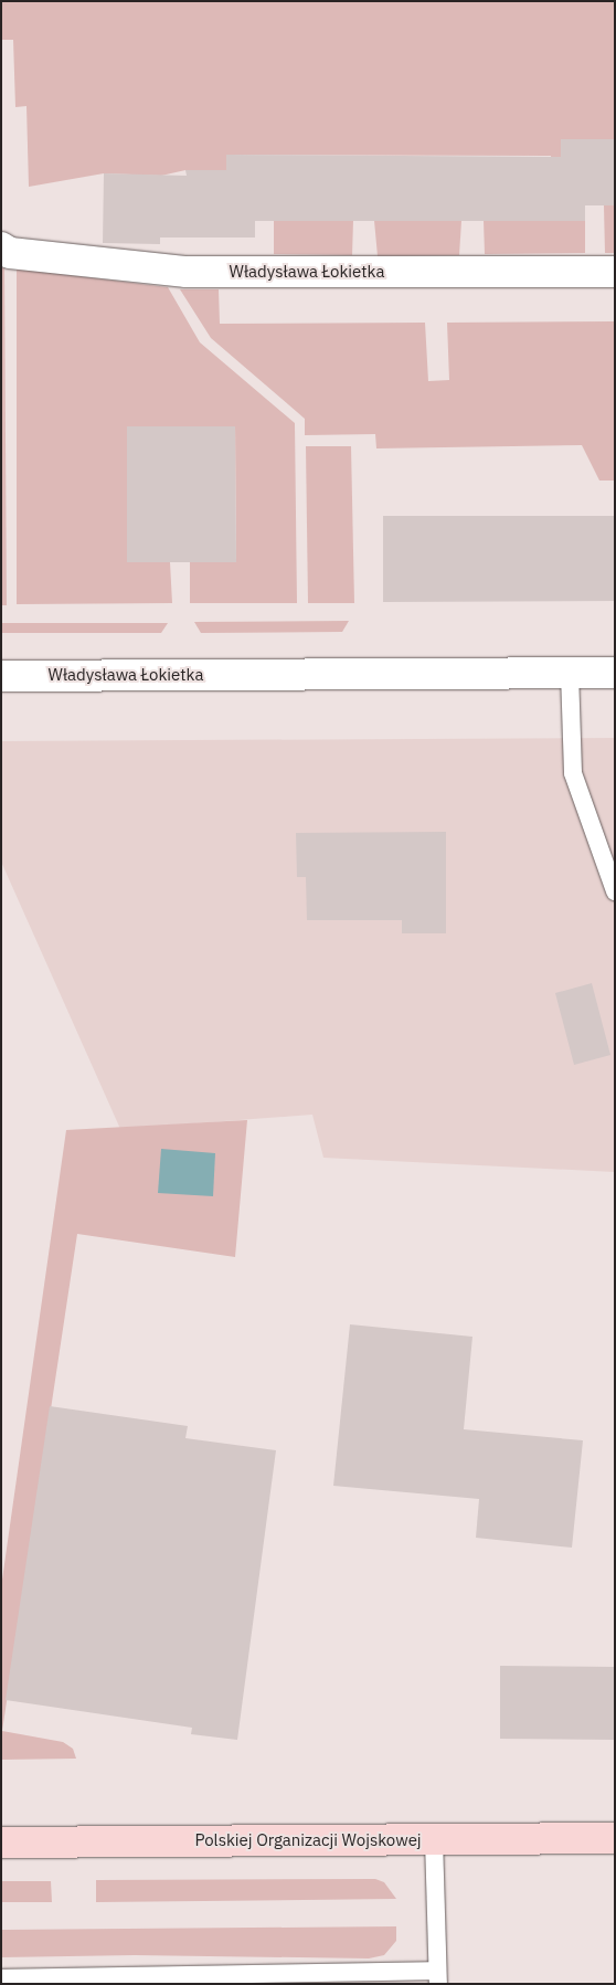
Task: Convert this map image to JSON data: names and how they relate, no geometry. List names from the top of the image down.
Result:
{
  "streets": {
    "main road": ["Polskiej Organizacji Wojskowej"],
    "street": ["Władysława Łokietka"]
  }
}
